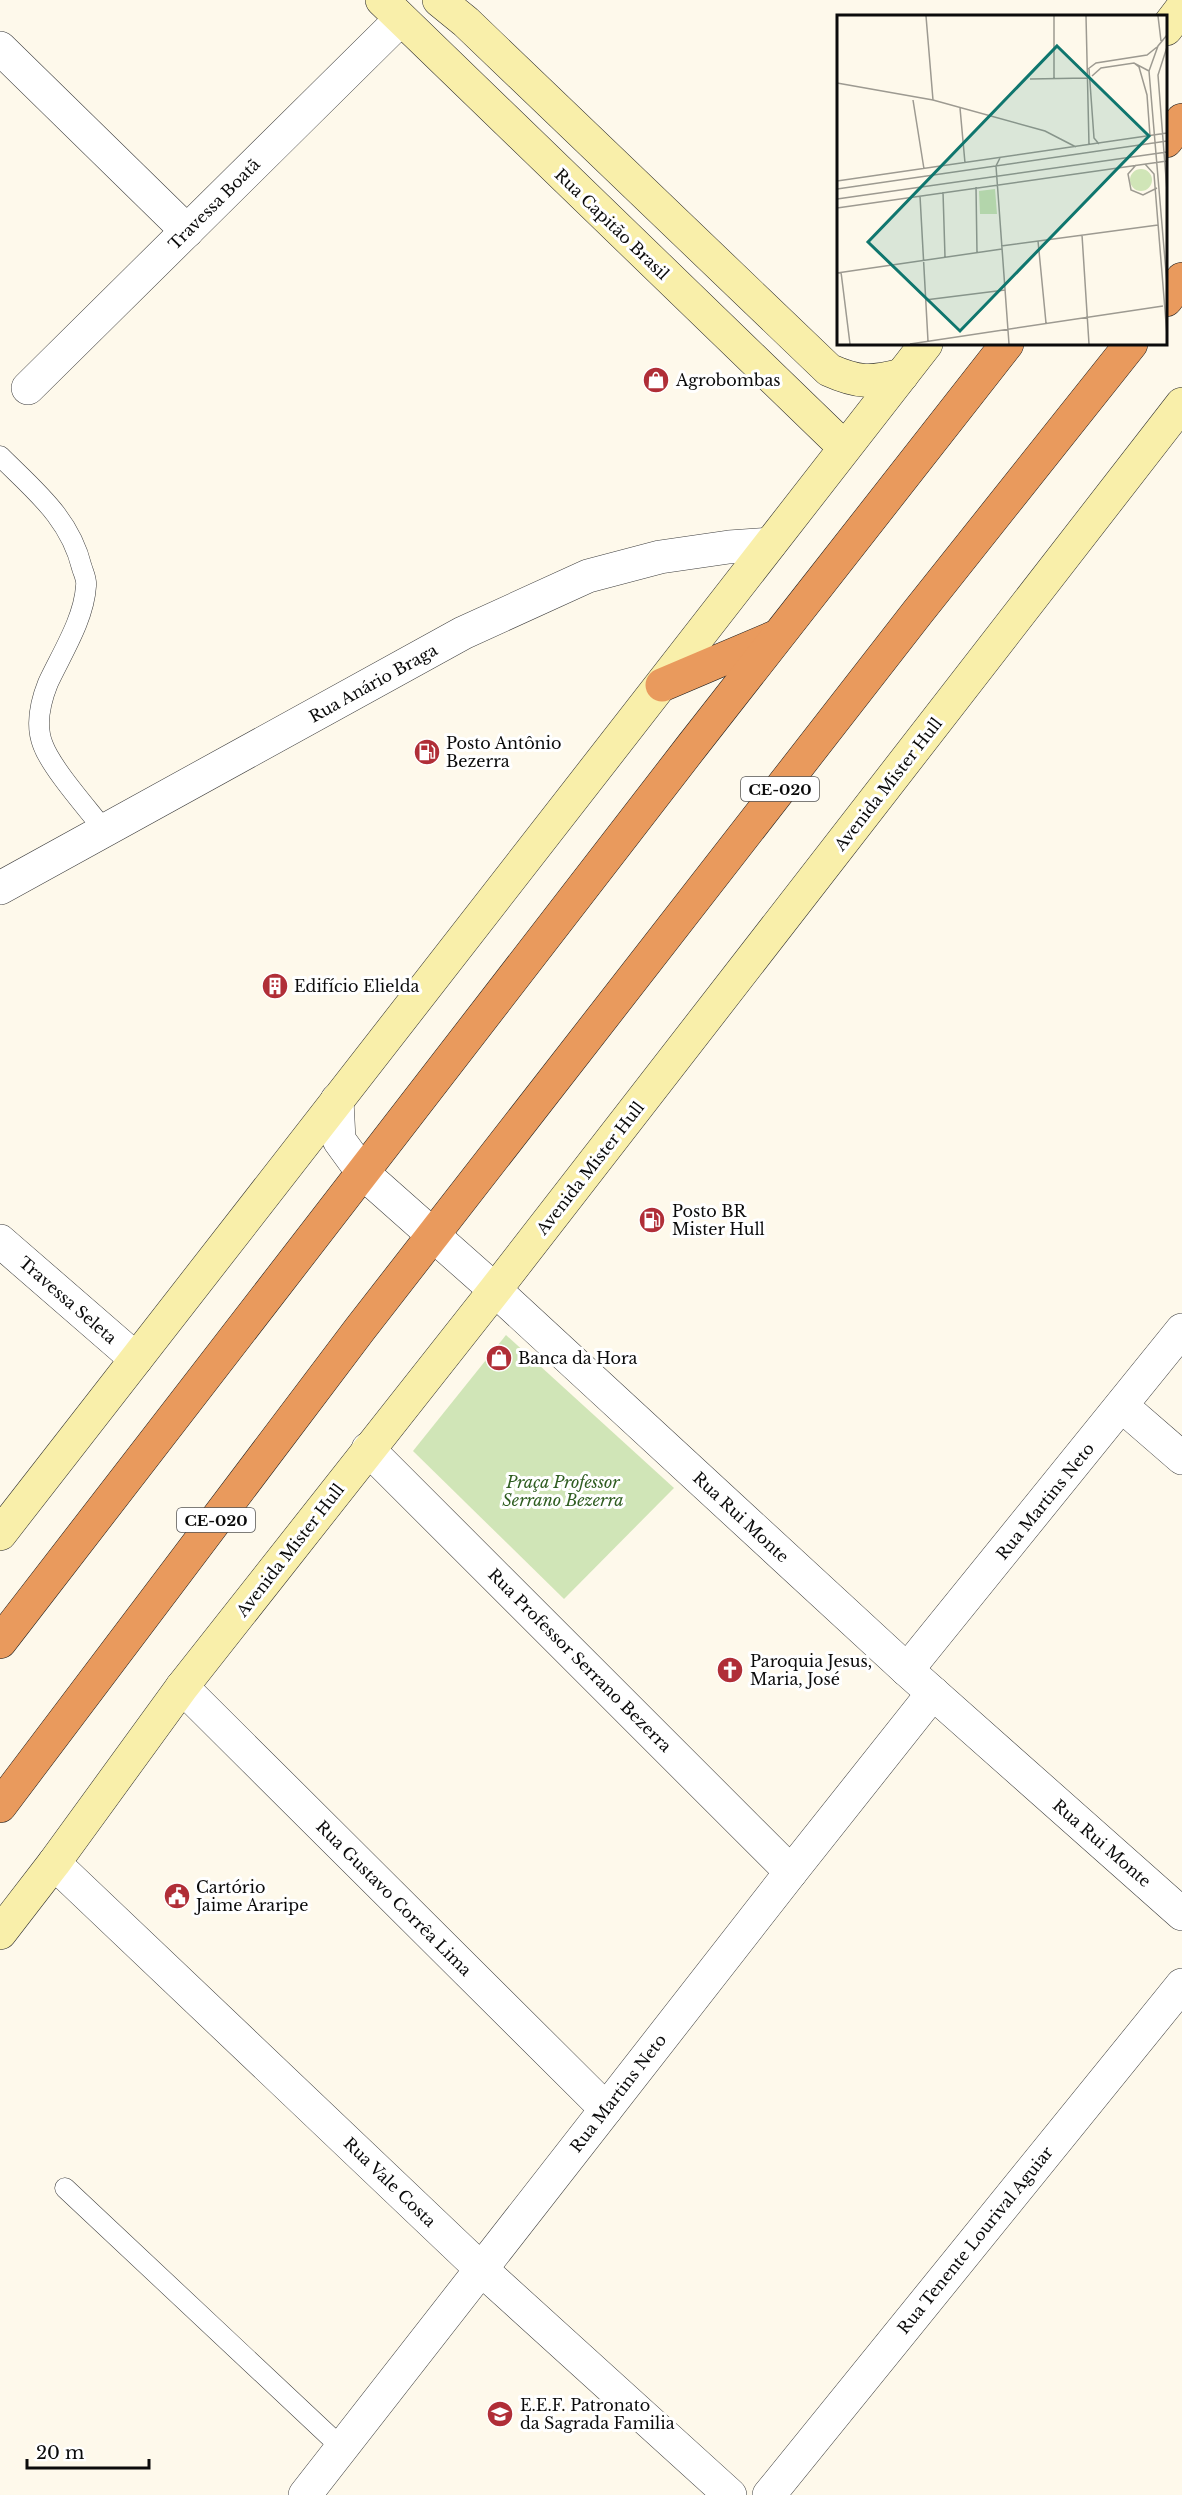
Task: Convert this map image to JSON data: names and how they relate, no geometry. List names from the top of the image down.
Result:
{
  "streets": {
    "highway": ["CE-020"],
    "main road": ["Rua Capitão Brasil", "Avenida Mister Hull"],
    "street": [
      "Travessa Boatã",
      "Rua Anário Braga",
      "Travessa Seleta",
      "Rua Martins Neto",
      "Rua Rui Monte",
      "Rua Professor Serrano Bezerra",
      "Rua Gustavo Corrêa Lima",
      "Rua Vale Costa",
      "Rua Tenente Lourival Aguiar"
    ]
  },
  "crossings": [
    ["Travessa Boatã", "Rua Capitão Brasil"],
    ["Avenida Mister Hull", "Rua Rui Monte"],
    ["Avenida Mister Hull", "Rua Professor Serrano Bezerra"],
    ["Avenida Mister Hull", "Rua Gustavo Corrêa Lima"],
    ["Avenida Mister Hull", "Rua Vale Costa"],
    ["CE-020", "Rua Rui Monte"],
    ["Rua Martins Neto", "Rua Rui Monte"],
    ["Rua Martins Neto", "Rua Professor Serrano Bezerra"],
    ["Rua Martins Neto", "Rua Gustavo Corrêa Lima"],
    ["Rua Martins Neto", "Rua Vale Costa"]
  ],
  "parks": ["Praça Professor Serrano Bezerra"],
  "places": {
    "shop": ["Agrobombas", "Banca da Hora"],
    "fuel station": ["Posto Antônio Bezerra", "Posto BR Mister Hull"],
    "building": ["Edifício Elielda"],
    "church": ["Paroquia Jesus, Maria, José"],
    "public building": ["Cartório Jaime Araripe"],
    "school or university": ["E.E.F. Patronato da Sagrada Familia"]
  },
  "scale_bar": "20 m"
}
